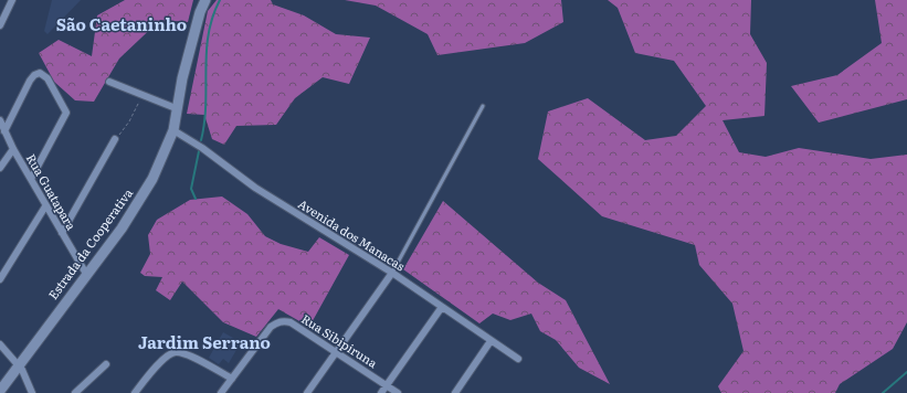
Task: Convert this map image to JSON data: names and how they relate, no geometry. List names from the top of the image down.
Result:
{
  "streets": {
    "main road": ["Estrada da Cooperativa"],
    "street": ["Rua Guatapara", "Avenida dos Manacas", "Rua Sibipiruna"]
  },
  "crossings": [
    ["Rua Guatapara", "Estrada da Cooperativa"],
    ["Avenida dos Manacas", "Estrada da Cooperativa"]
  ],
  "districts": ["São Caetaninho", "Jardim Serrano"]
}
